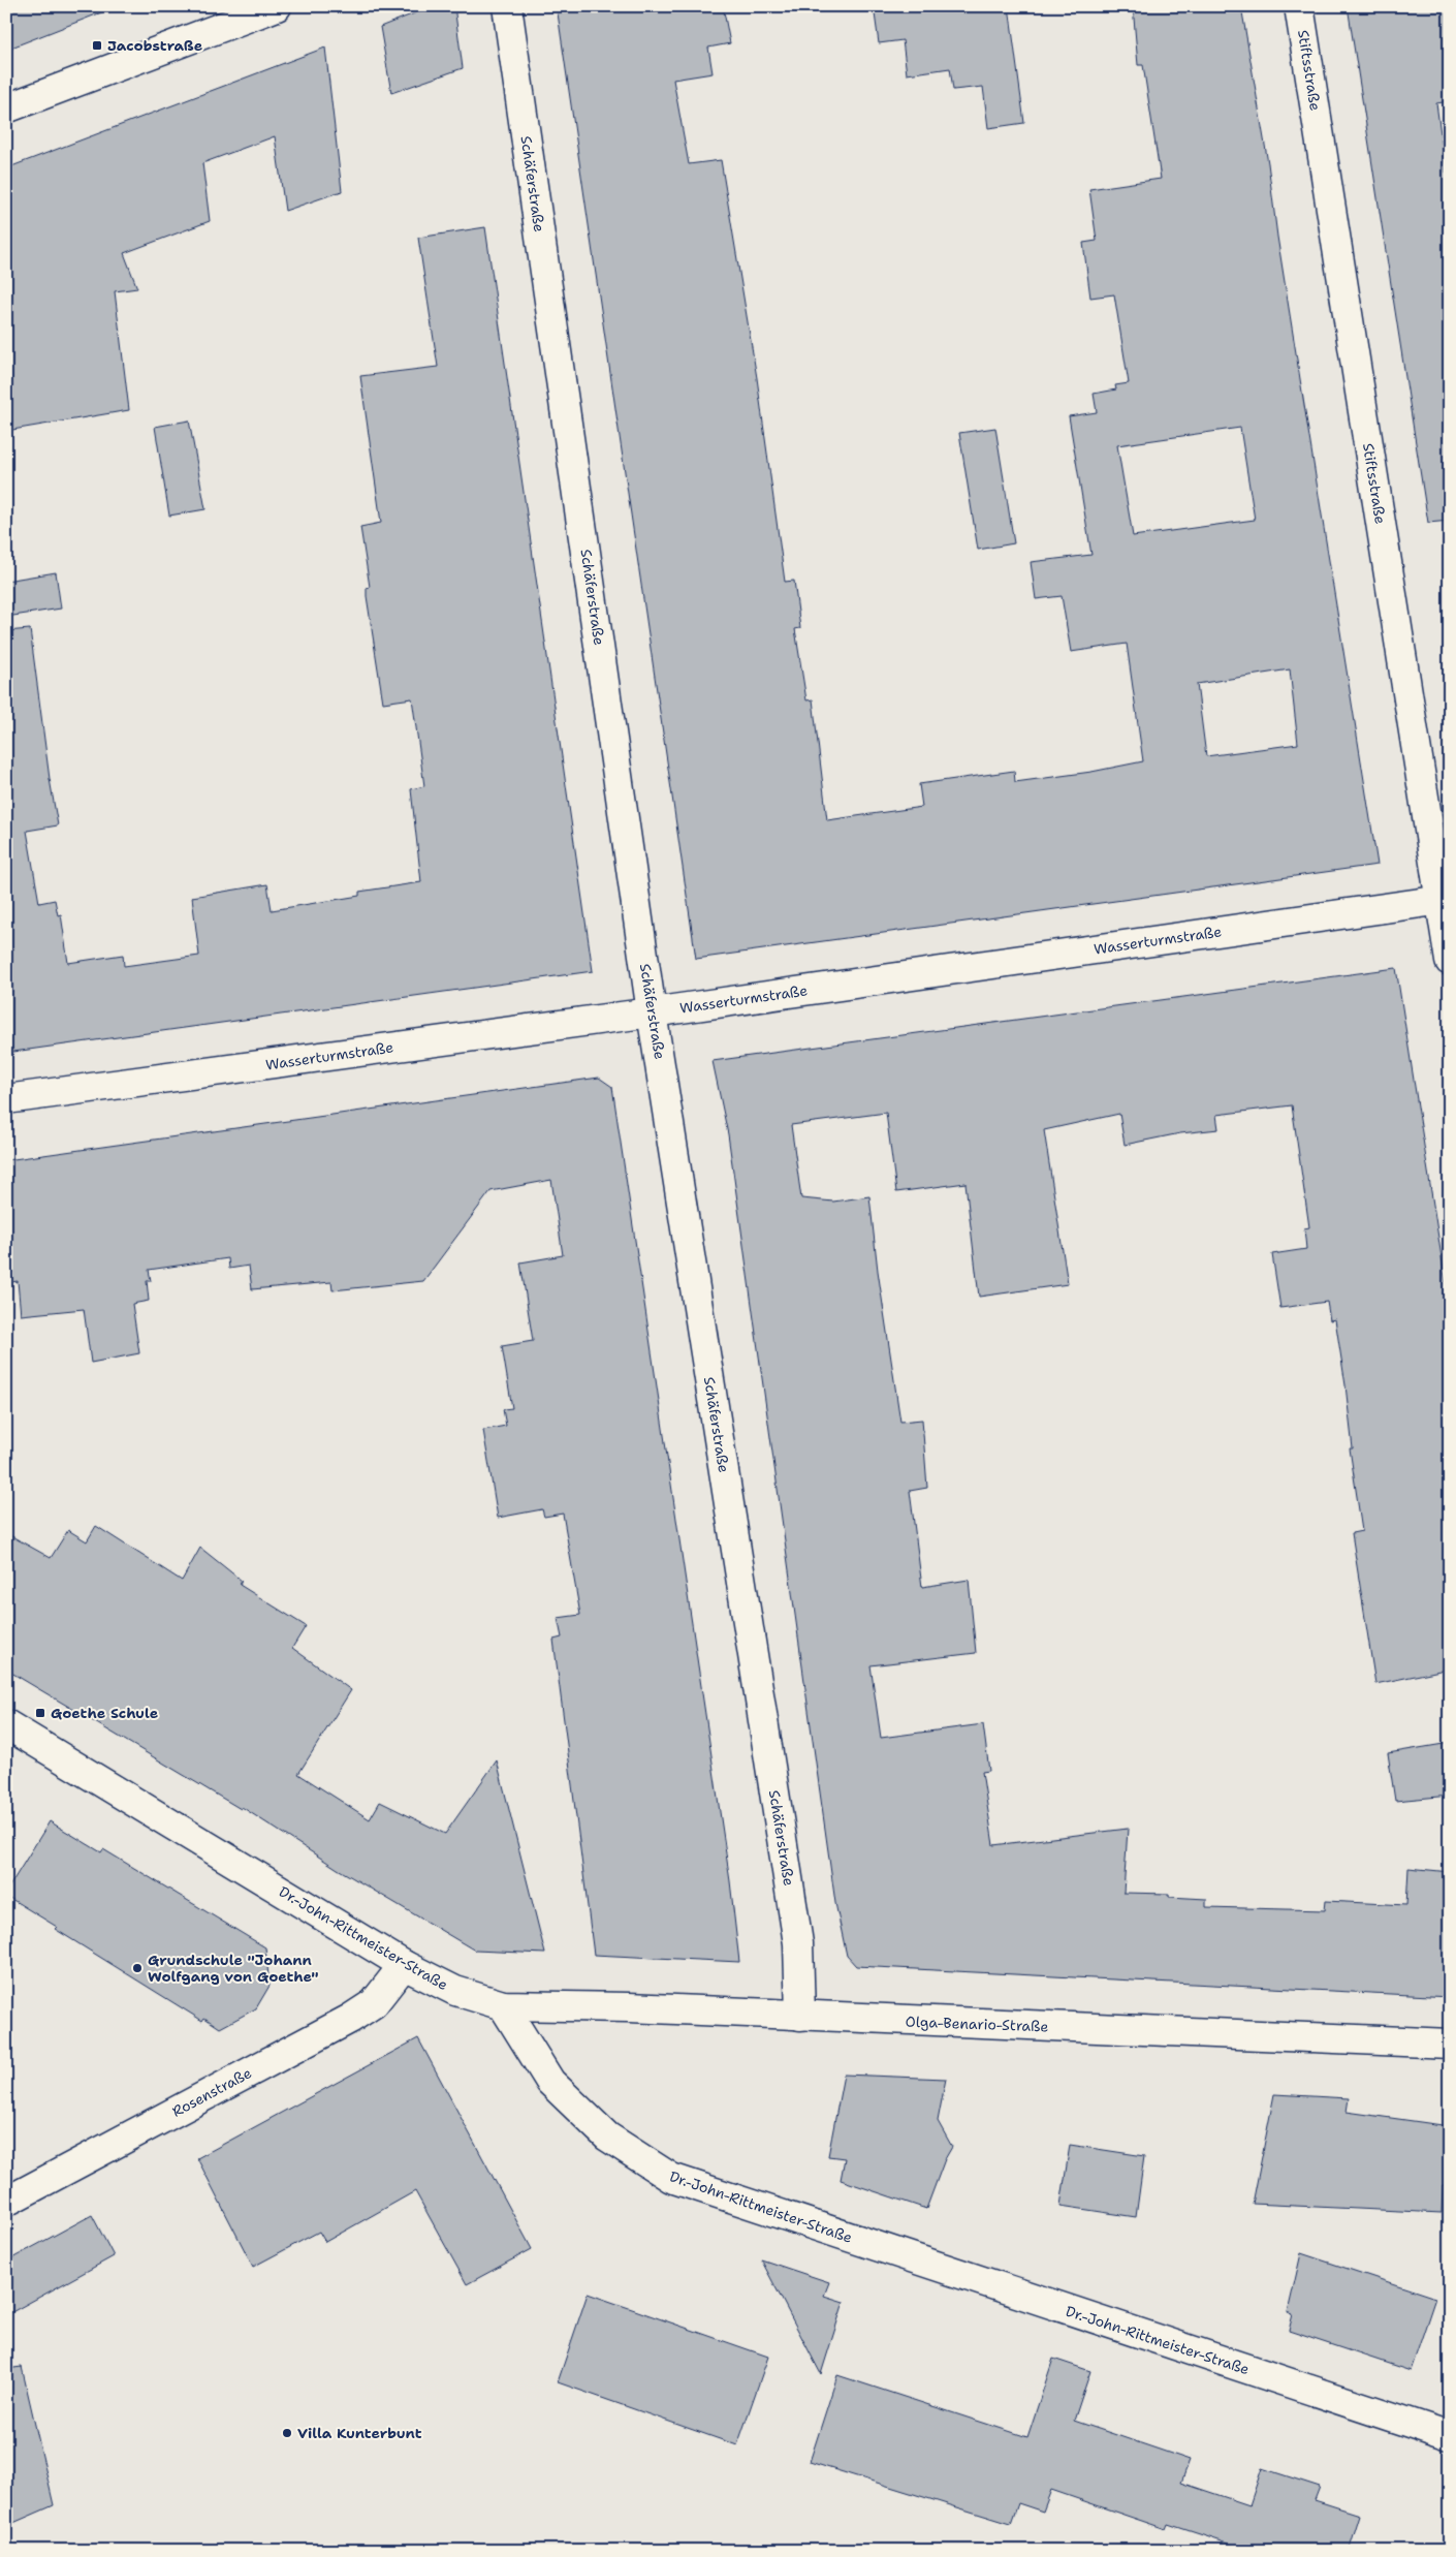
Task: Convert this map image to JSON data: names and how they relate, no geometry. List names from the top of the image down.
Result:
{
  "streets": {
    "street": [
      "Stiftsstraße",
      "Schäferstraße",
      "Wasserturmstraße",
      "Dr.-John-Rittmeister-Straße",
      "Olga-Benario-Straße",
      "Rosenstraße"
    ]
  },
  "crossings": [
    ["Stiftsstraße", "Wasserturmstraße"],
    ["Schäferstraße", "Wasserturmstraße"],
    ["Schäferstraße", "Olga-Benario-Straße"],
    ["Dr.-John-Rittmeister-Straße", "Olga-Benario-Straße"],
    ["Dr.-John-Rittmeister-Straße", "Rosenstraße"]
  ],
  "places": {
    "transit": ["Jacobstraße", "Goethe Schule"],
    "other": ["Grundschule \"Johann Wolfgang von Goethe\"", "Villa Kunterbunt"]
  }
}
